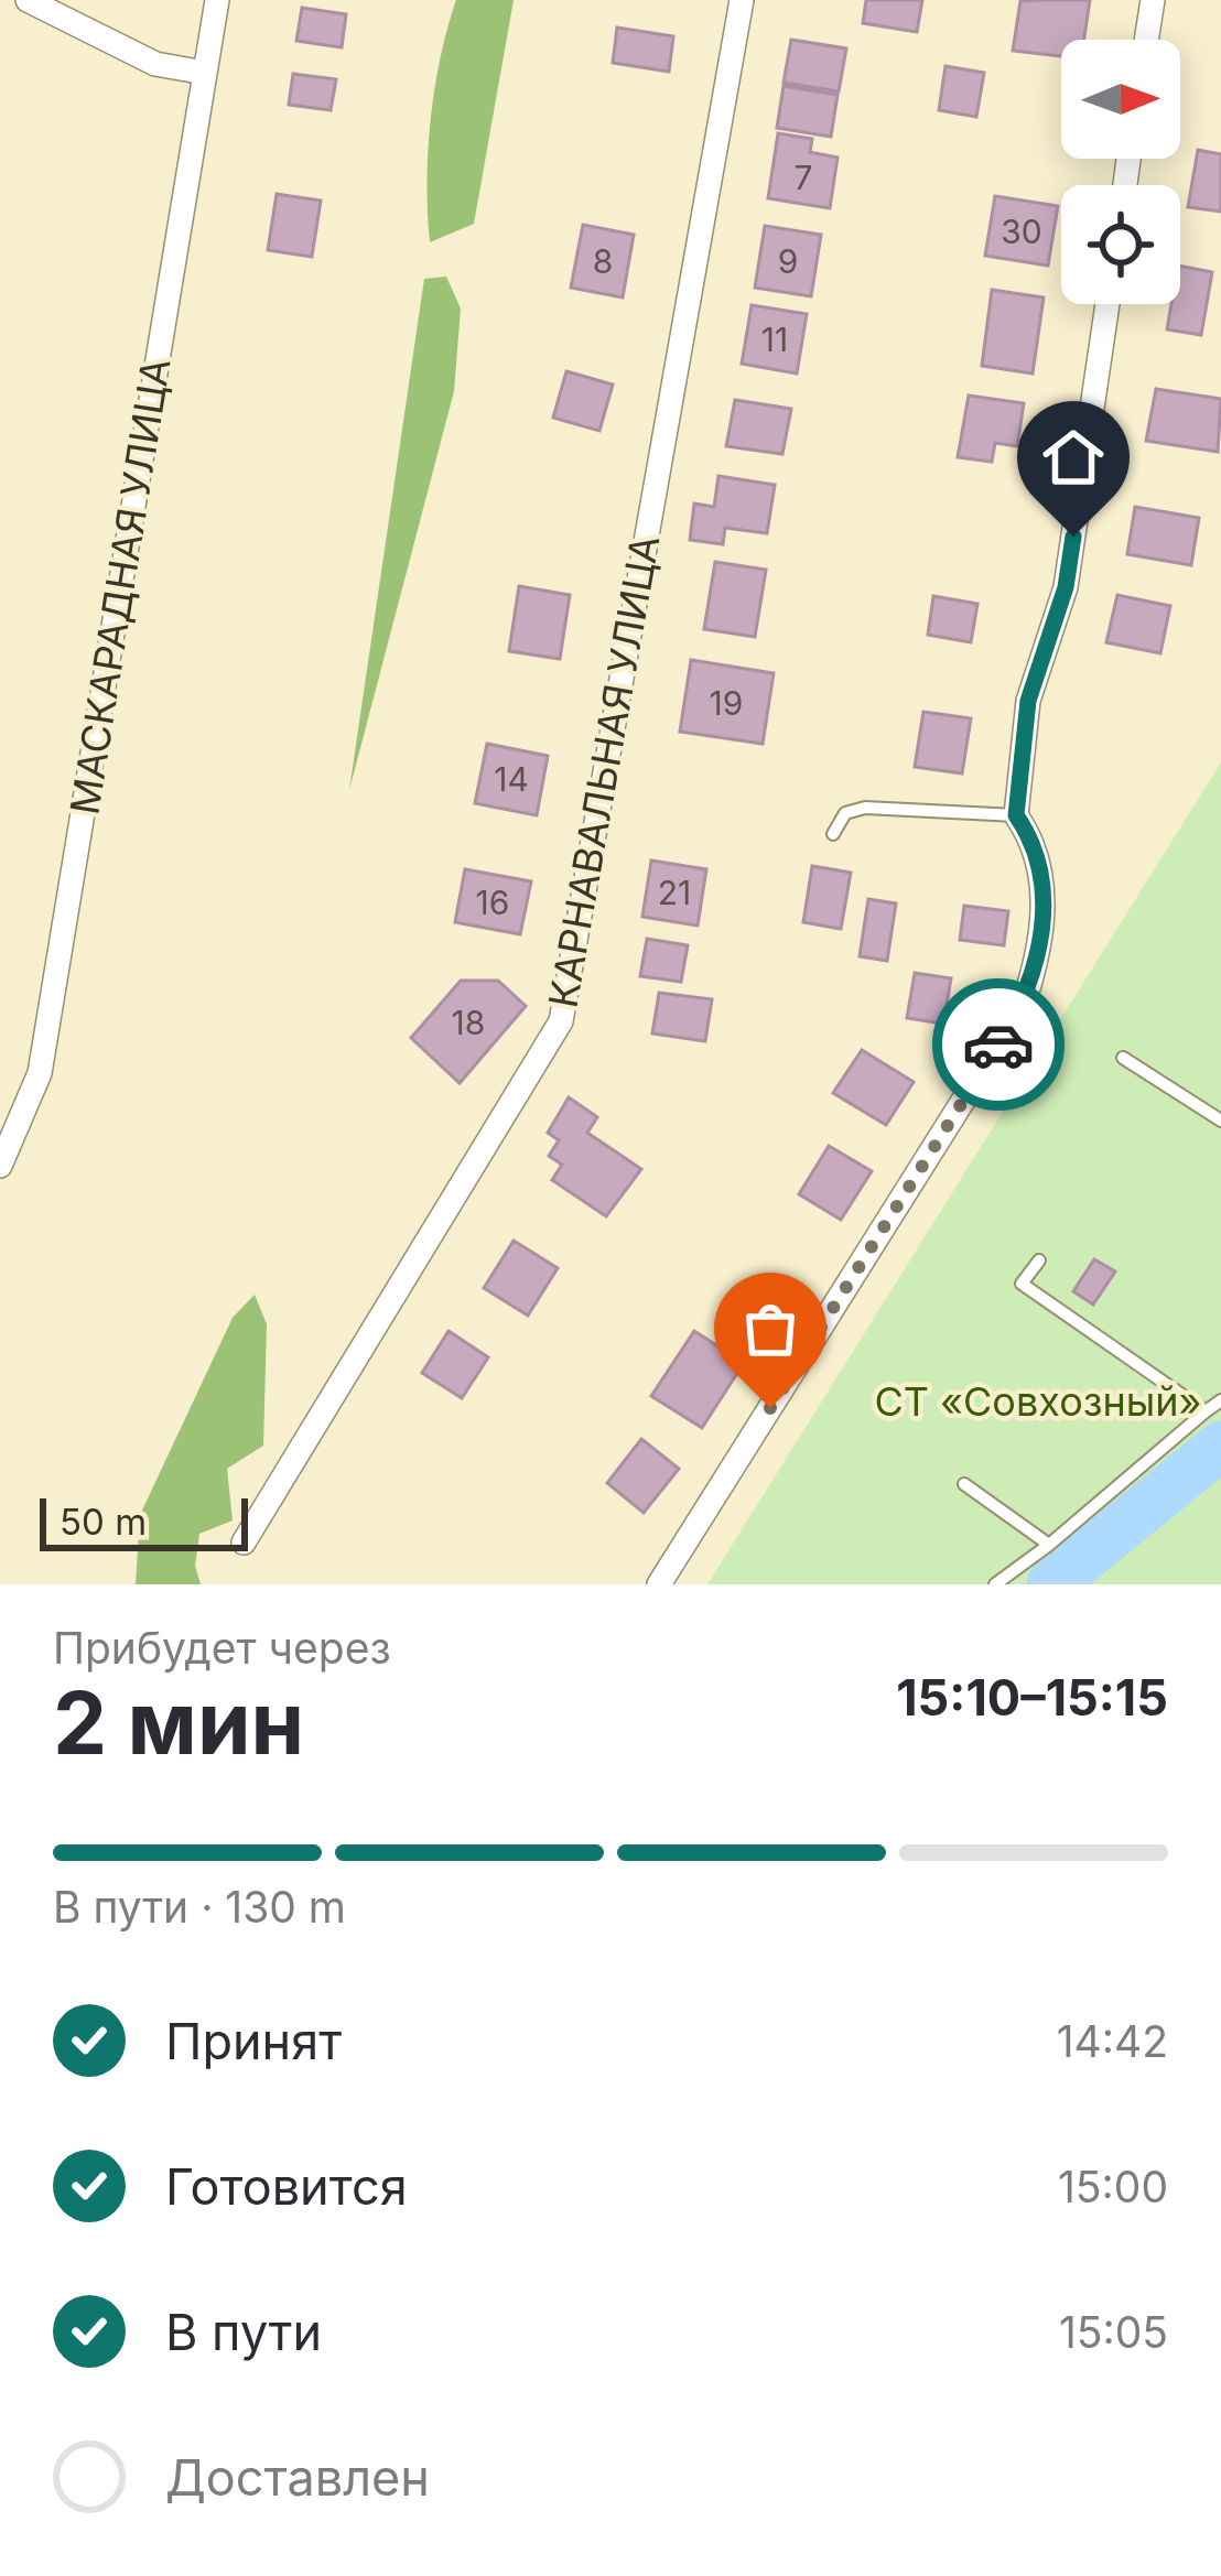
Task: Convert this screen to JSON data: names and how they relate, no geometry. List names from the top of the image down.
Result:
{
  "streets": {
    "street": ["МАСКАРАДНАЯ УЛИЦА", "КАРНАВАЛЬНАЯ УЛИЦА"]
  },
  "parks": ["СТ «Совхозный»"],
  "house_numbers": [
    "7",
    "30",
    "8",
    "9",
    "11",
    "19",
    "14",
    "21",
    "16",
    "18"
  ],
  "scale_bar": "50 m",
  "north": "right",
  "page": {
    "scale": "50 m",
    "heading": ["2 мин", "Прибудет через", "15:10–15:15"],
    "bar": "В пути · 130 m",
    "list": [
      ["Принят", "14:42"],
      ["Готовится", "15:00"],
      ["В пути", "15:05"],
      "Доставлен"
    ]
  }
}
